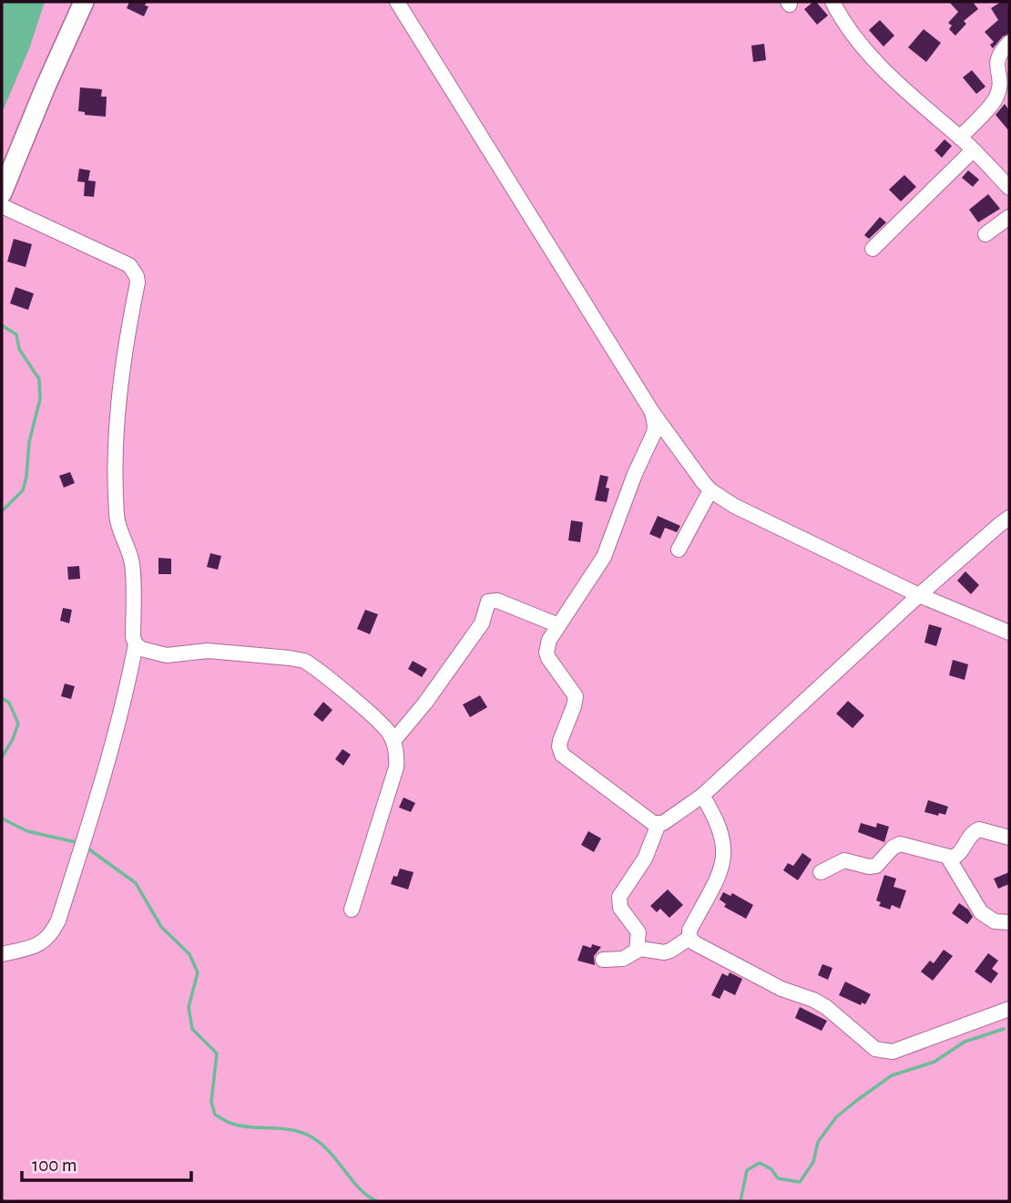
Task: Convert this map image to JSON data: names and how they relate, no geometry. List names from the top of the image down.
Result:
{
  "scale_bar": "100 m"
}
